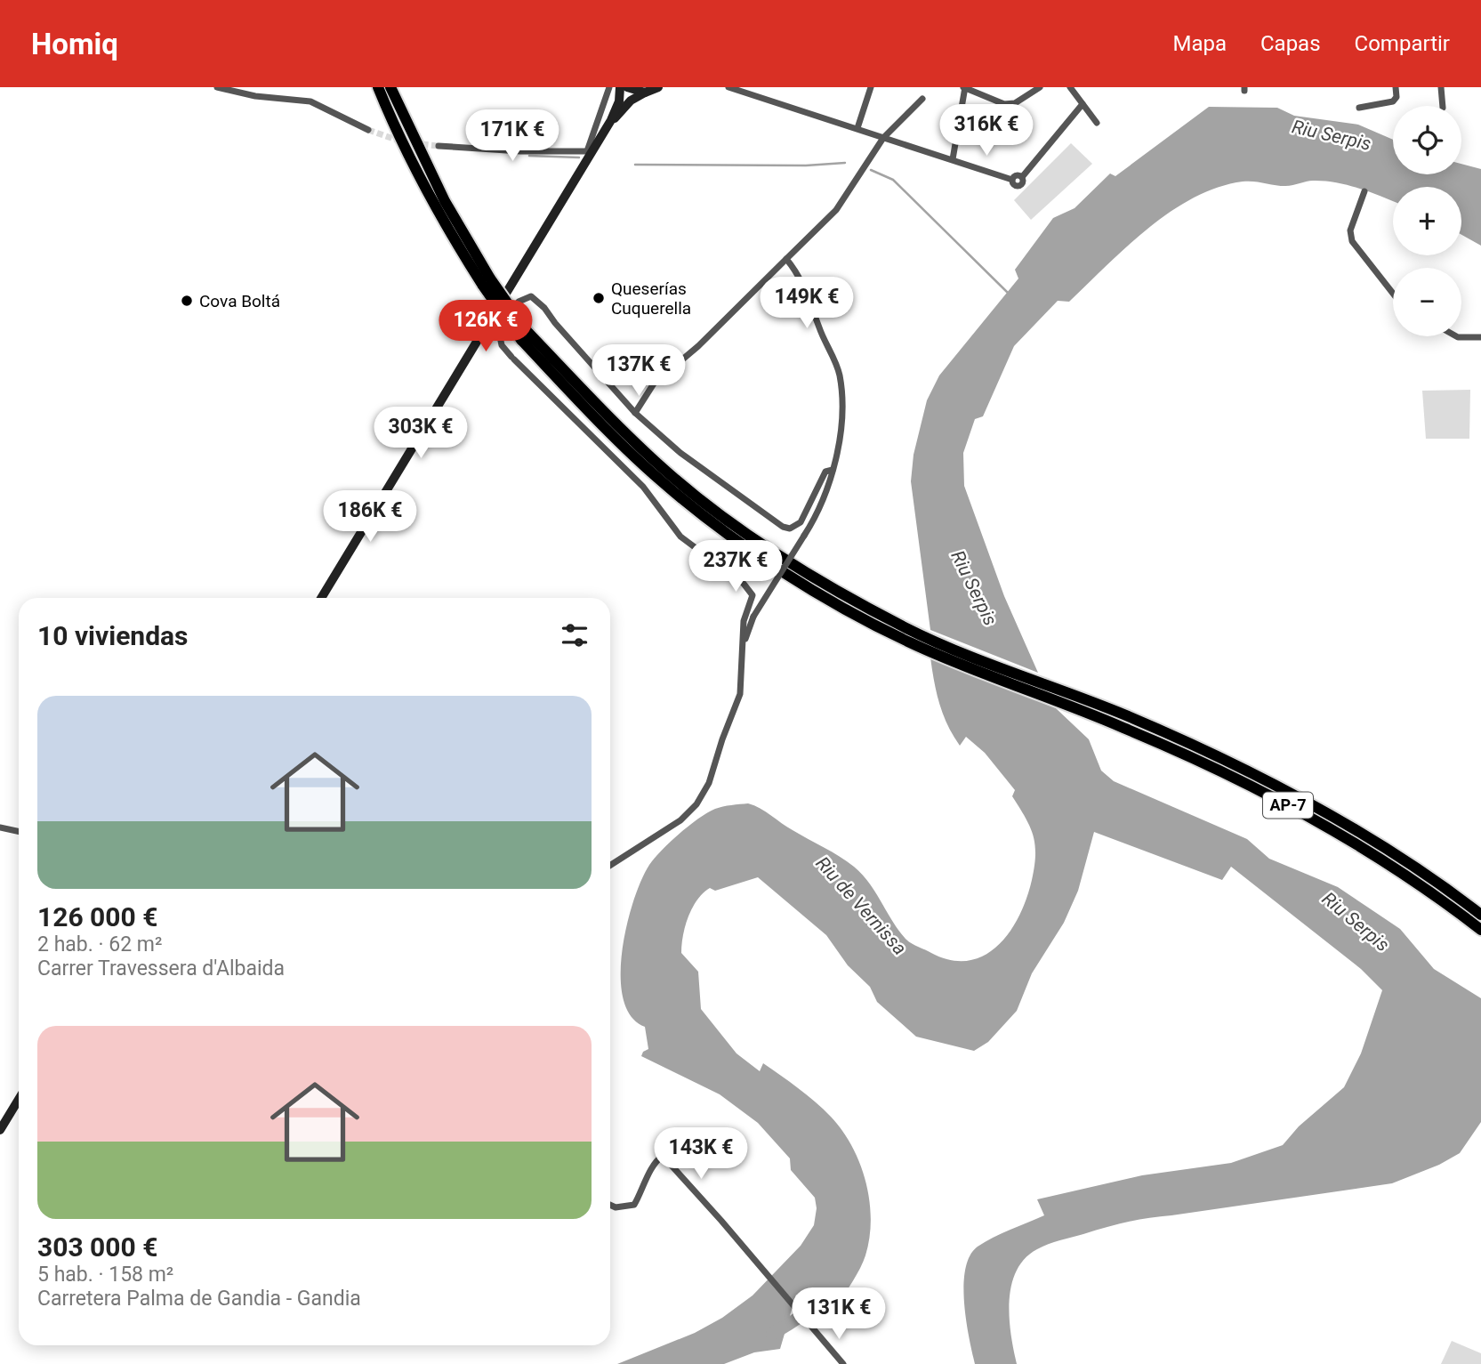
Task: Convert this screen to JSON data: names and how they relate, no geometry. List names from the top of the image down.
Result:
{
  "streets": {
    "highway": ["AP-7"]
  },
  "water": ["Riu Serpis", "Riu de Vernissa"],
  "places": ["Queserías Cuquerella", "Cova Boltá"],
  "page": {
    "header": "Homiq",
    "nav": ["Mapa", "Capas", "Compartir"],
    "price": [
      "316K €",
      "171K €",
      "149K €",
      "126K €",
      "137K €",
      "303K €",
      "186K €",
      "237K €",
      "143K €",
      "131K €"
    ],
    "map_buttons": ["+", "−"],
    "heading": "10 viviendas",
    "list": [
      {
        "name": "126 000 €",
        "note": "2 hab. · 62 m² · Carrer Travessera d'Albaida"
      },
      {
        "name": "303 000 €",
        "note": "5 hab. · 158 m² · Carretera Palma de Gandia - Gandia"
      }
    ]
  }
}
